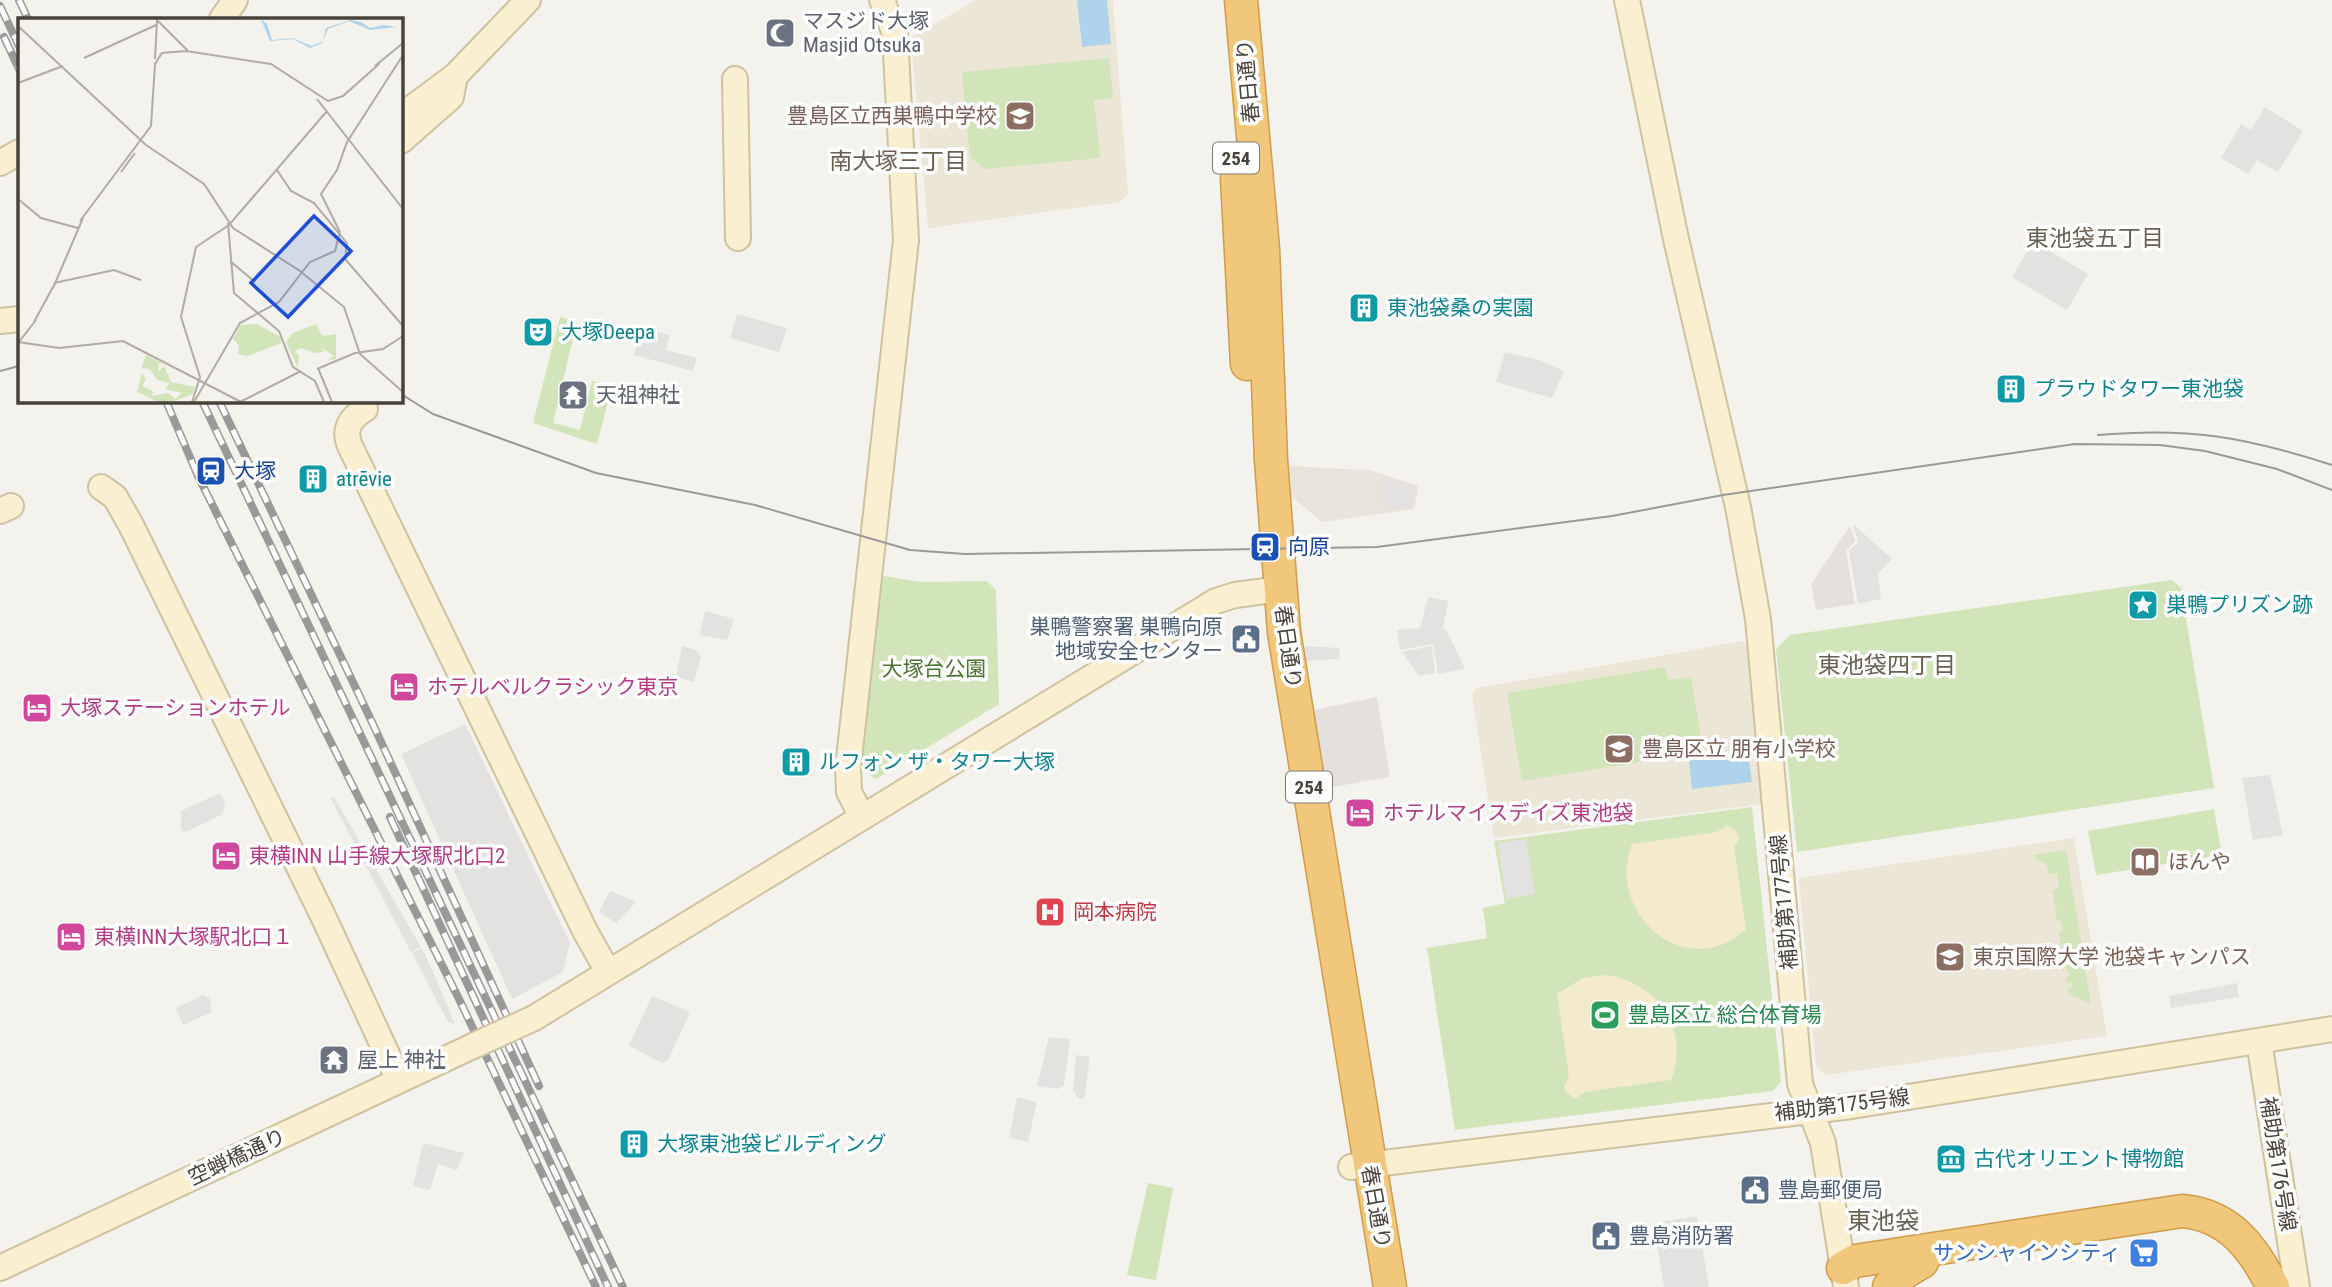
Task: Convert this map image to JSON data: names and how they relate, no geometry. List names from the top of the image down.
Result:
{
  "streets": {
    "highway": ["春日通り", "254"],
    "street": [
      "補助第177号線",
      "補助第175号線",
      "空蝉橋通り",
      "補助第176号線"
    ]
  },
  "crossings": [
    ["春日通り", "補助第175号線"],
    ["春日通り", "空蝉橋通り"],
    ["補助第177号線", "補助第175号線"],
    ["補助第175号線", "補助第176号線"]
  ],
  "districts": [
    "南大塚三丁目",
    "東池袋五丁目",
    "東池袋四丁目",
    "東池袋"
  ],
  "parks": ["大塚台公園"],
  "places": {
    "mosque": ["マスジド大塚 Masjid Otsuka"],
    "school or university": ["豊島区立西巣鴨中学校", "豊島区立 朋有小学校", "東京国際大学 池袋キャンパス"],
    "building": [
      "東池袋桑の実園",
      "プラウドタワー東池袋",
      "atrēvie",
      "ルフォン ザ・タワー大塚",
      "大塚東池袋ビルディング"
    ],
    "theatre": ["大塚Deepa"],
    "temple": ["天祖神社", "屋上 神社"],
    "station": ["大塚", "向原"],
    "place": ["巣鴨プリズン跡"],
    "public building": ["巣鴨警察署 巣鴨向原 地域安全センター", "豊島郵便局", "豊島消防署"],
    "hotel": [
      "ホテルベルクラシック東京",
      "大塚ステーションホテル",
      "ホテルマイスデイズ東池袋",
      "東横INN 山手線大塚駅北口2",
      "東横INN大塚駅北口１"
    ],
    "library": ["ほんや"],
    "hospital": ["岡本病院"],
    "sports": ["豊島区立 総合体育場"],
    "museum": ["古代オリエント博物館"],
    "supermarket": ["サンシャインシティ"]
  }
}
